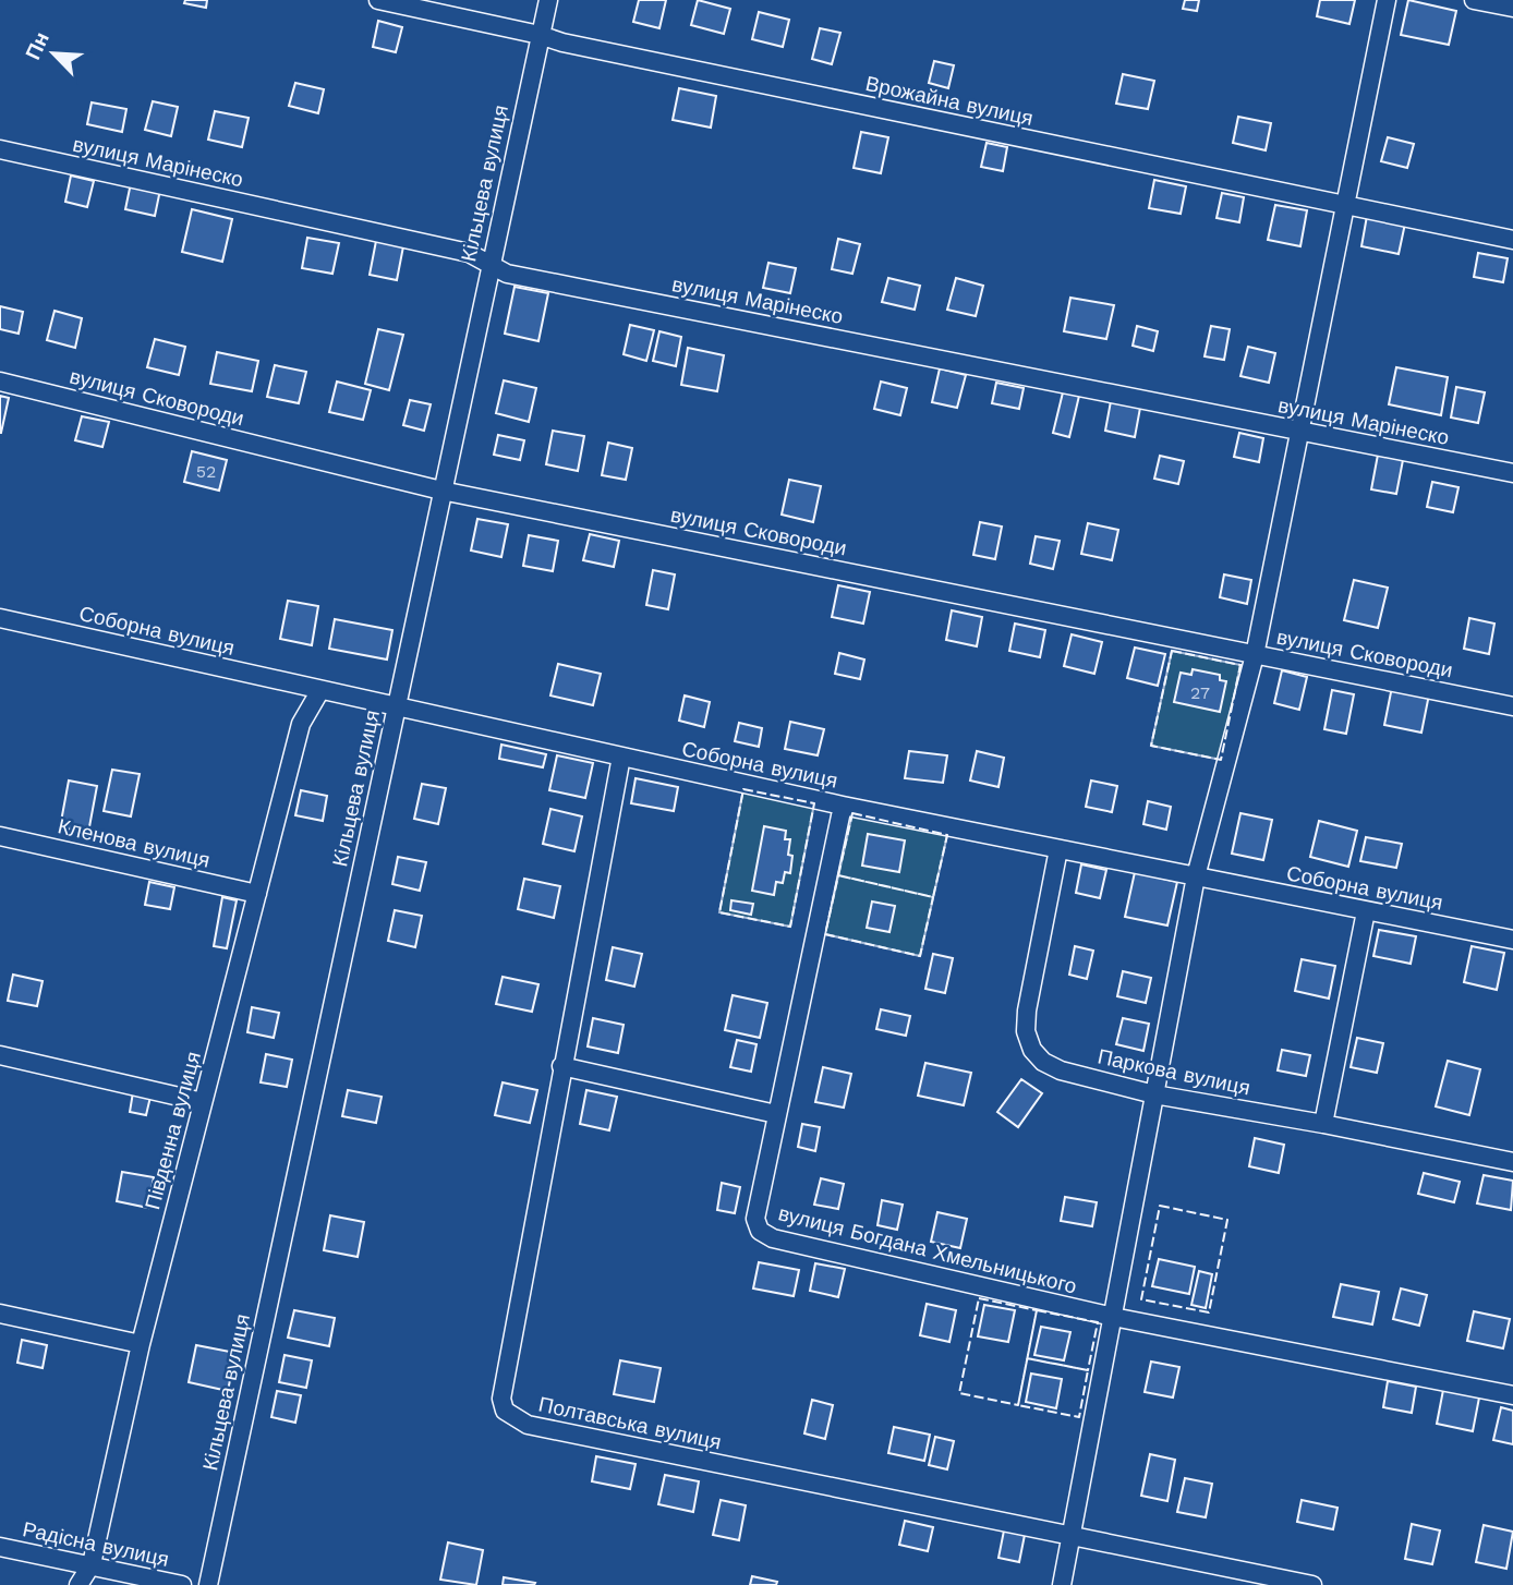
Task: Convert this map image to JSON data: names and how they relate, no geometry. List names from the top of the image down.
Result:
{
  "streets": {
    "street": [
      "Врожайна вулиця",
      "вулиця Марінеско",
      "Кільцева вулиця",
      "вулиця Сковороди",
      "Соборна вулиця",
      "Кленова вулиця",
      "Паркова вулиця",
      "Південна вулиця",
      "вулиця Богдана Хмельницького",
      "Полтавська вулиця",
      "Радісна вулиця"
    ]
  },
  "crossings": [
    ["Врожайна вулиця", "Кільцева вулиця"],
    ["вулиця Марінеско", "Кільцева вулиця"],
    ["Кільцева вулиця", "вулиця Сковороди"],
    ["Кільцева вулиця", "Соборна вулиця"],
    ["Соборна вулиця", "Паркова вулиця"],
    ["Соборна вулиця", "Південна вулиця"],
    ["Соборна вулиця", "вулиця Богдана Хмельницького"],
    ["Соборна вулиця", "Полтавська вулиця"],
    ["Кленова вулиця", "Південна вулиця"],
    ["Південна вулиця", "Радісна вулиця"]
  ],
  "house_numbers": ["52", "27"],
  "north": "top left"
}
